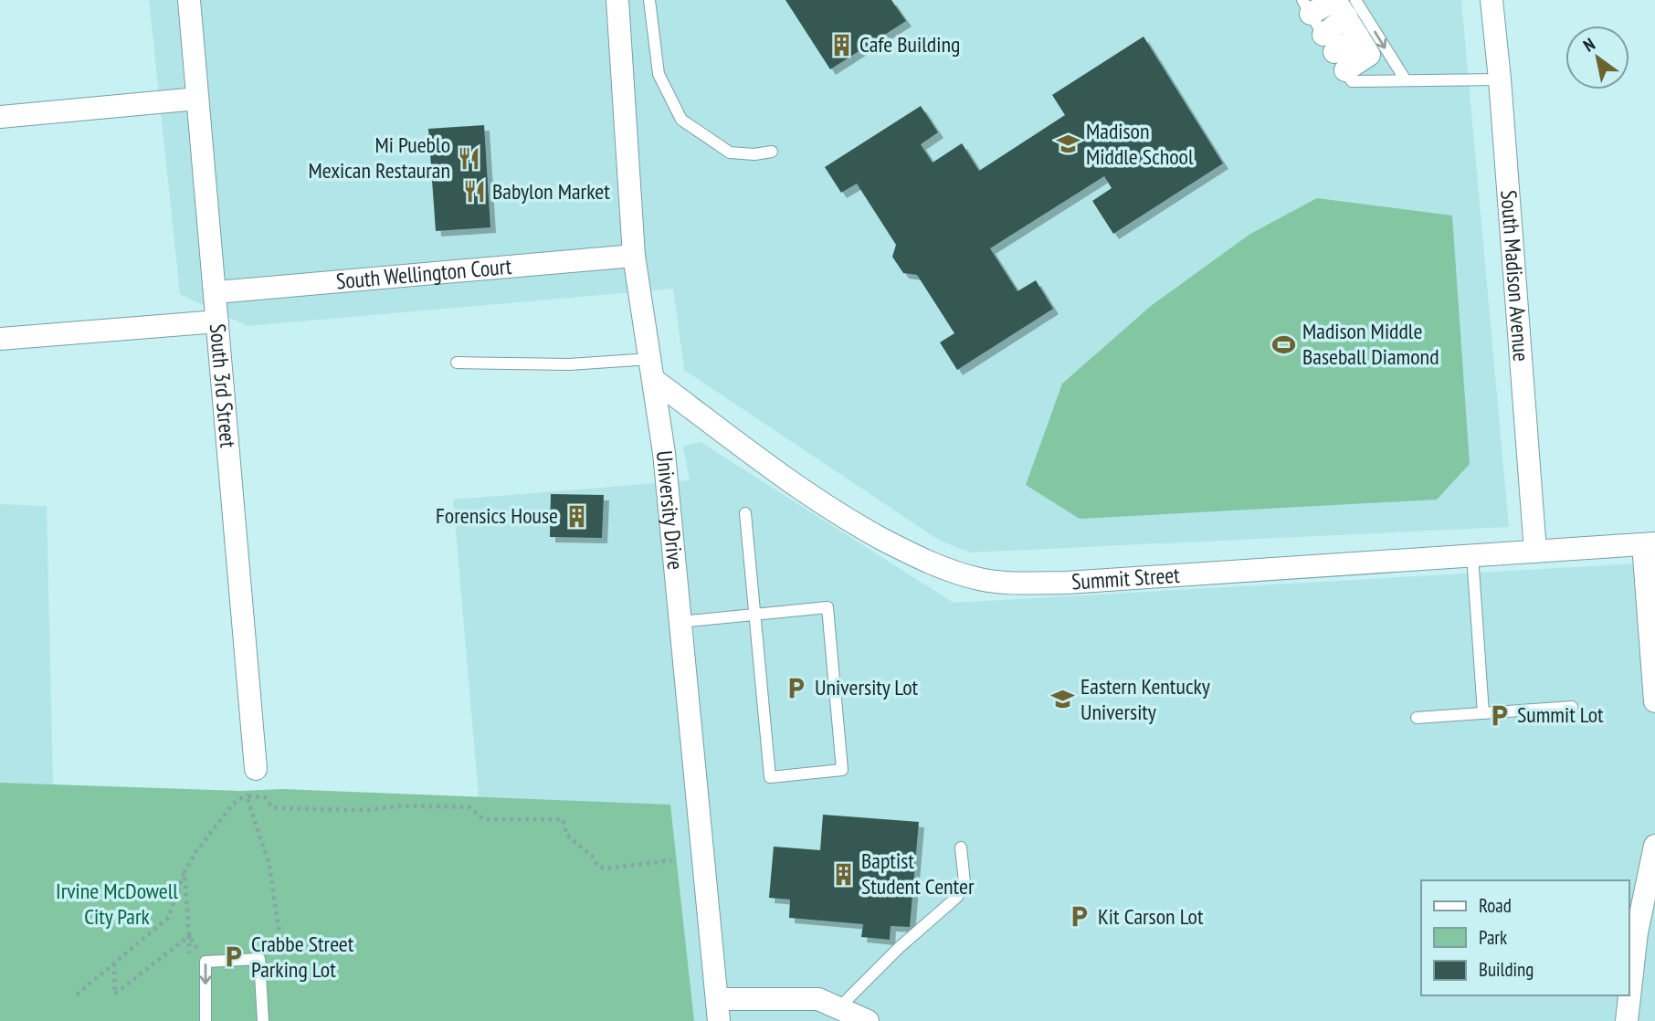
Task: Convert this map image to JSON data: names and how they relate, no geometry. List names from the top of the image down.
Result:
{
  "streets": {
    "street": [
      "South Wellington Court",
      "South Madison Avenue",
      "South 3rd Street",
      "University Drive",
      "Summit Street"
    ]
  },
  "crossings": [
    ["South Wellington Court", "South 3rd Street"],
    ["South Wellington Court", "University Drive"],
    ["South Madison Avenue", "Summit Street"],
    ["University Drive", "Summit Street"]
  ],
  "parks": ["Irvine McDowell City Park"],
  "places": {
    "building": ["Cafe Building", "Forensics House", "Baptist Student Center"],
    "school or university": ["Madison Middle School", "Eastern Kentucky University"],
    "restaurant": ["Mi Pueblo Mexican Restauran", "Babylon Market"],
    "sports": ["Madison Middle Baseball Diamond"],
    "parking": [
      "University Lot",
      "Summit Lot",
      "Kit Carson Lot",
      "Crabbe Street Parking Lot"
    ]
  },
  "legend": ["Road", "Park", "Building"],
  "north": "top left"
}
